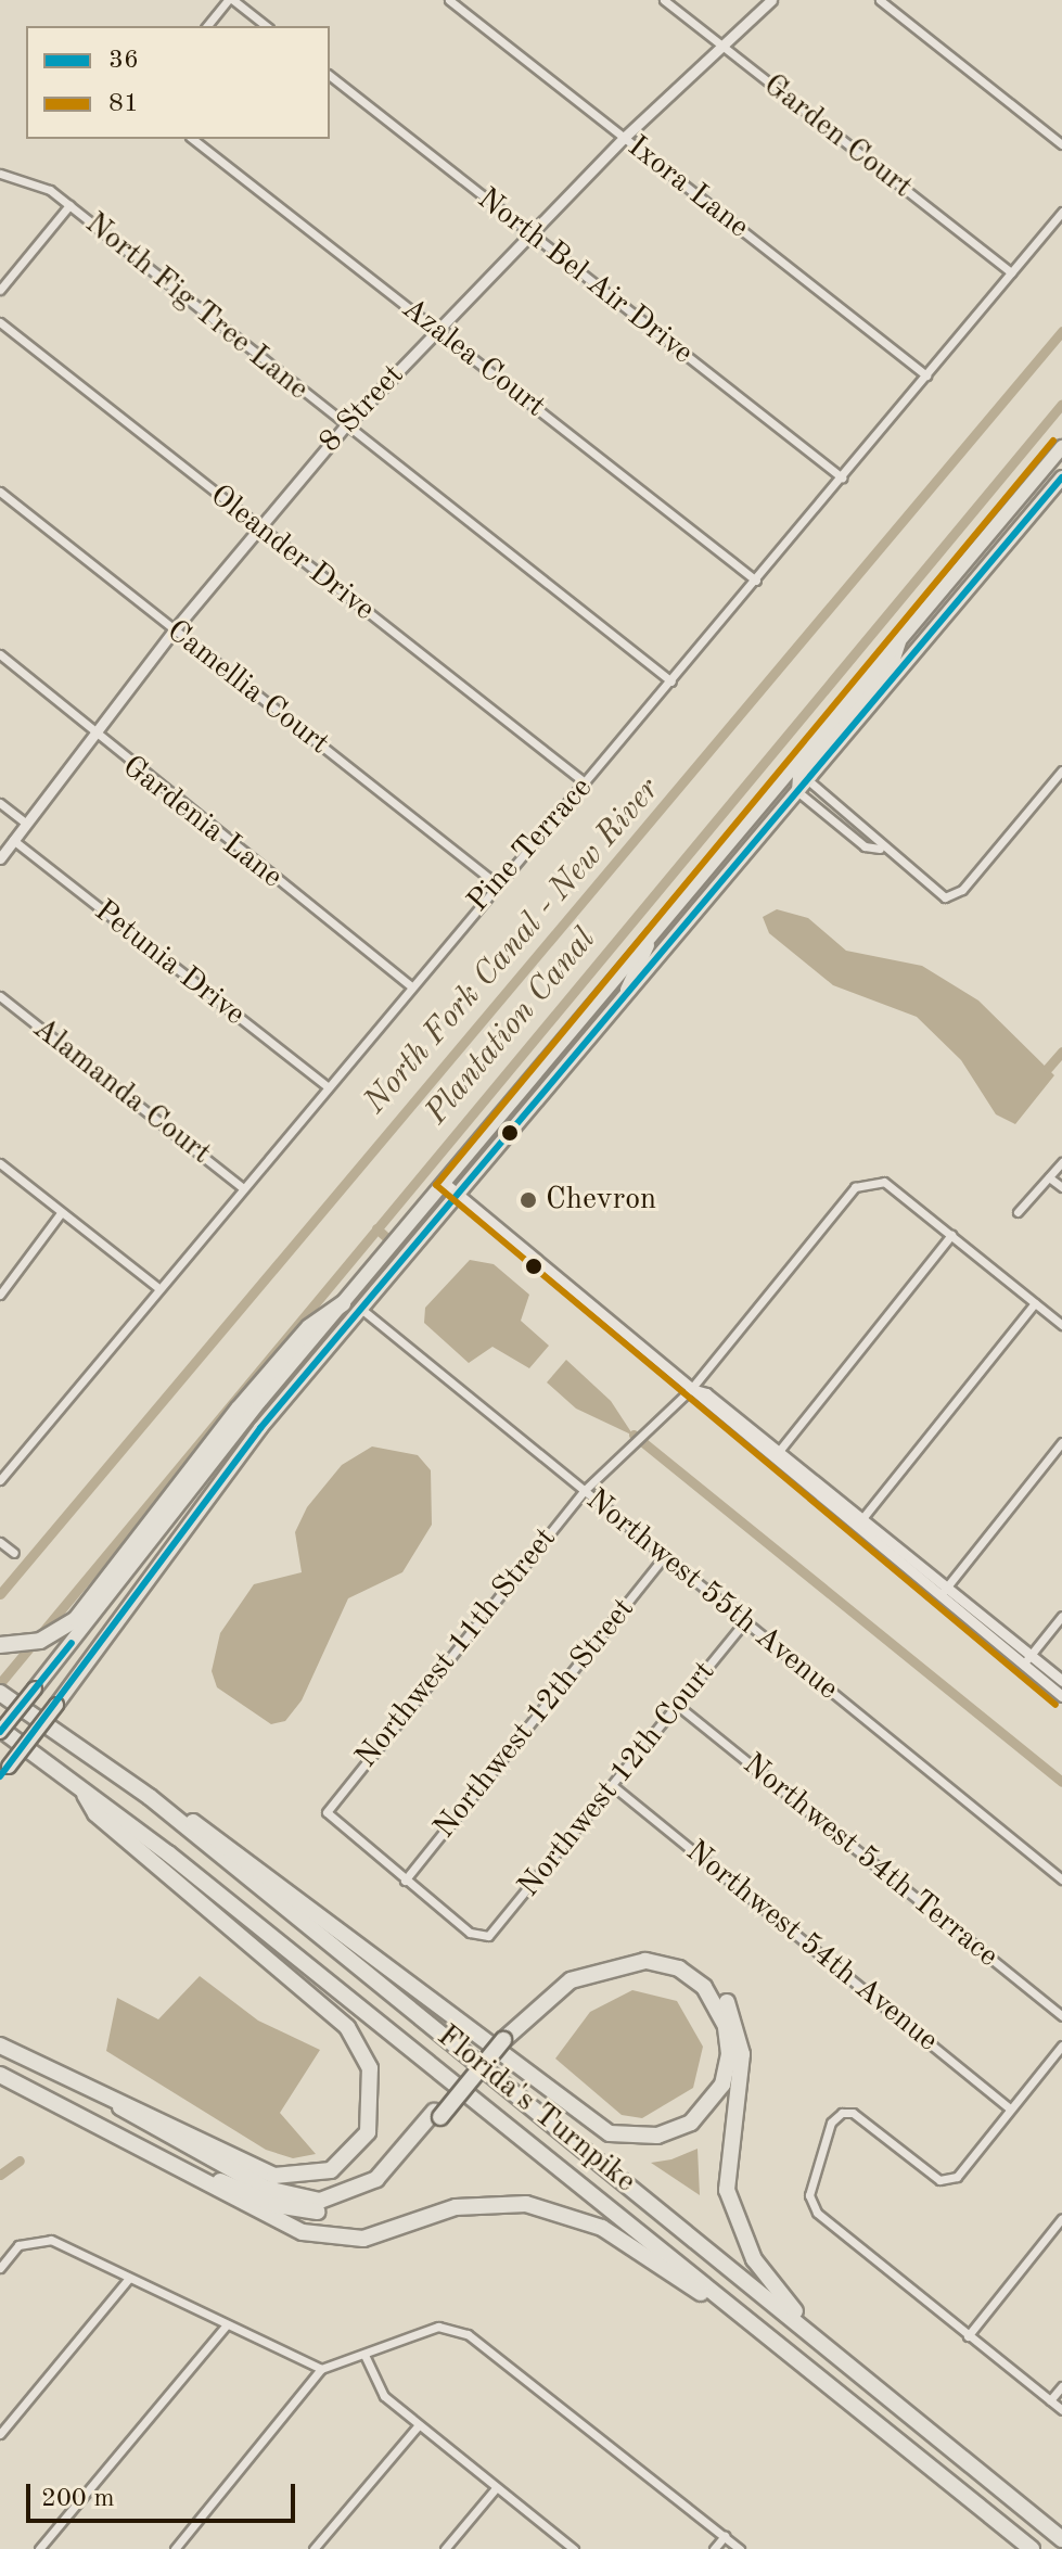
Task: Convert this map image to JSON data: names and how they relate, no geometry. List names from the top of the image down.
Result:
{
  "streets": {
    "highway": ["Florida's Turnpike"],
    "street": [
      "Garden Court",
      "Ixora Lane",
      "North Bel Air Drive",
      "North Fig Tree Lane",
      "Azalea Court",
      "8 Street",
      "Oleander Drive",
      "Camellia Court",
      "Gardenia Lane",
      "Pine Terrace",
      "Petunia Drive",
      "Alamanda Court",
      "Northwest 55th Avenue",
      "Northwest 11th Street",
      "Northwest 12th Street",
      "Northwest 12th Court",
      "Northwest 54th Terrace",
      "Northwest 54th Avenue"
    ]
  },
  "crossings": [
    ["Garden Court", "8 Street"],
    ["Garden Court", "Pine Terrace"],
    ["Ixora Lane", "8 Street"],
    ["Ixora Lane", "Pine Terrace"],
    ["North Bel Air Drive", "8 Street"],
    ["North Bel Air Drive", "Pine Terrace"],
    ["North Fig Tree Lane", "8 Street"],
    ["North Fig Tree Lane", "Pine Terrace"],
    ["Azalea Court", "8 Street"],
    ["Azalea Court", "Pine Terrace"],
    ["8 Street", "Oleander Drive"],
    ["8 Street", "Camellia Court"],
    ["8 Street", "Gardenia Lane"],
    ["8 Street", "Petunia Drive"],
    ["Oleander Drive", "Pine Terrace"],
    ["Camellia Court", "Pine Terrace"],
    ["Gardenia Lane", "Pine Terrace"],
    ["Pine Terrace", "Petunia Drive"],
    ["Pine Terrace", "Alamanda Court"],
    ["Northwest 55th Avenue", "Northwest 11th Street"],
    ["Northwest 55th Avenue", "Northwest 12th Street"],
    ["Northwest 55th Avenue", "Northwest 12th Court"],
    ["Northwest 11th Street", "Northwest 12th Street"],
    ["Northwest 11th Street", "Northwest 12th Court"],
    ["Northwest 12th Street", "Northwest 12th Court"],
    ["Northwest 12th Court", "Northwest 54th Terrace"],
    ["Northwest 12th Court", "Northwest 54th Avenue"]
  ],
  "water": ["North Fork Canal - New River", "Plantation Canal"],
  "places": ["Chevron"],
  "lines": ["transit line 81", "transit line 36"],
  "legend": ["36", "81"],
  "scale_bar": "200 m"
}
